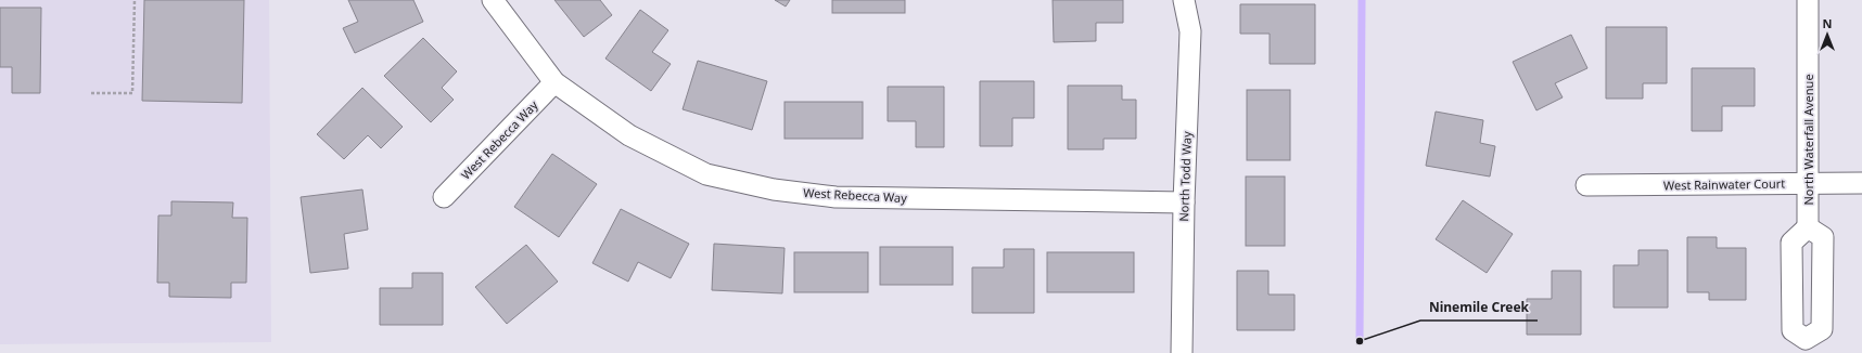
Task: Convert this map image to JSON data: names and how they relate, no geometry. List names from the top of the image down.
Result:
{
  "streets": {
    "street": [
      "West Rebecca Way",
      "North Waterfall Avenue",
      "North Todd Way",
      "West Rainwater Court"
    ]
  },
  "crossings": [
    ["West Rebecca Way", "North Todd Way"],
    ["North Waterfall Avenue", "West Rainwater Court"]
  ],
  "places": ["Ninemile Creek"],
  "north": "top"
}
